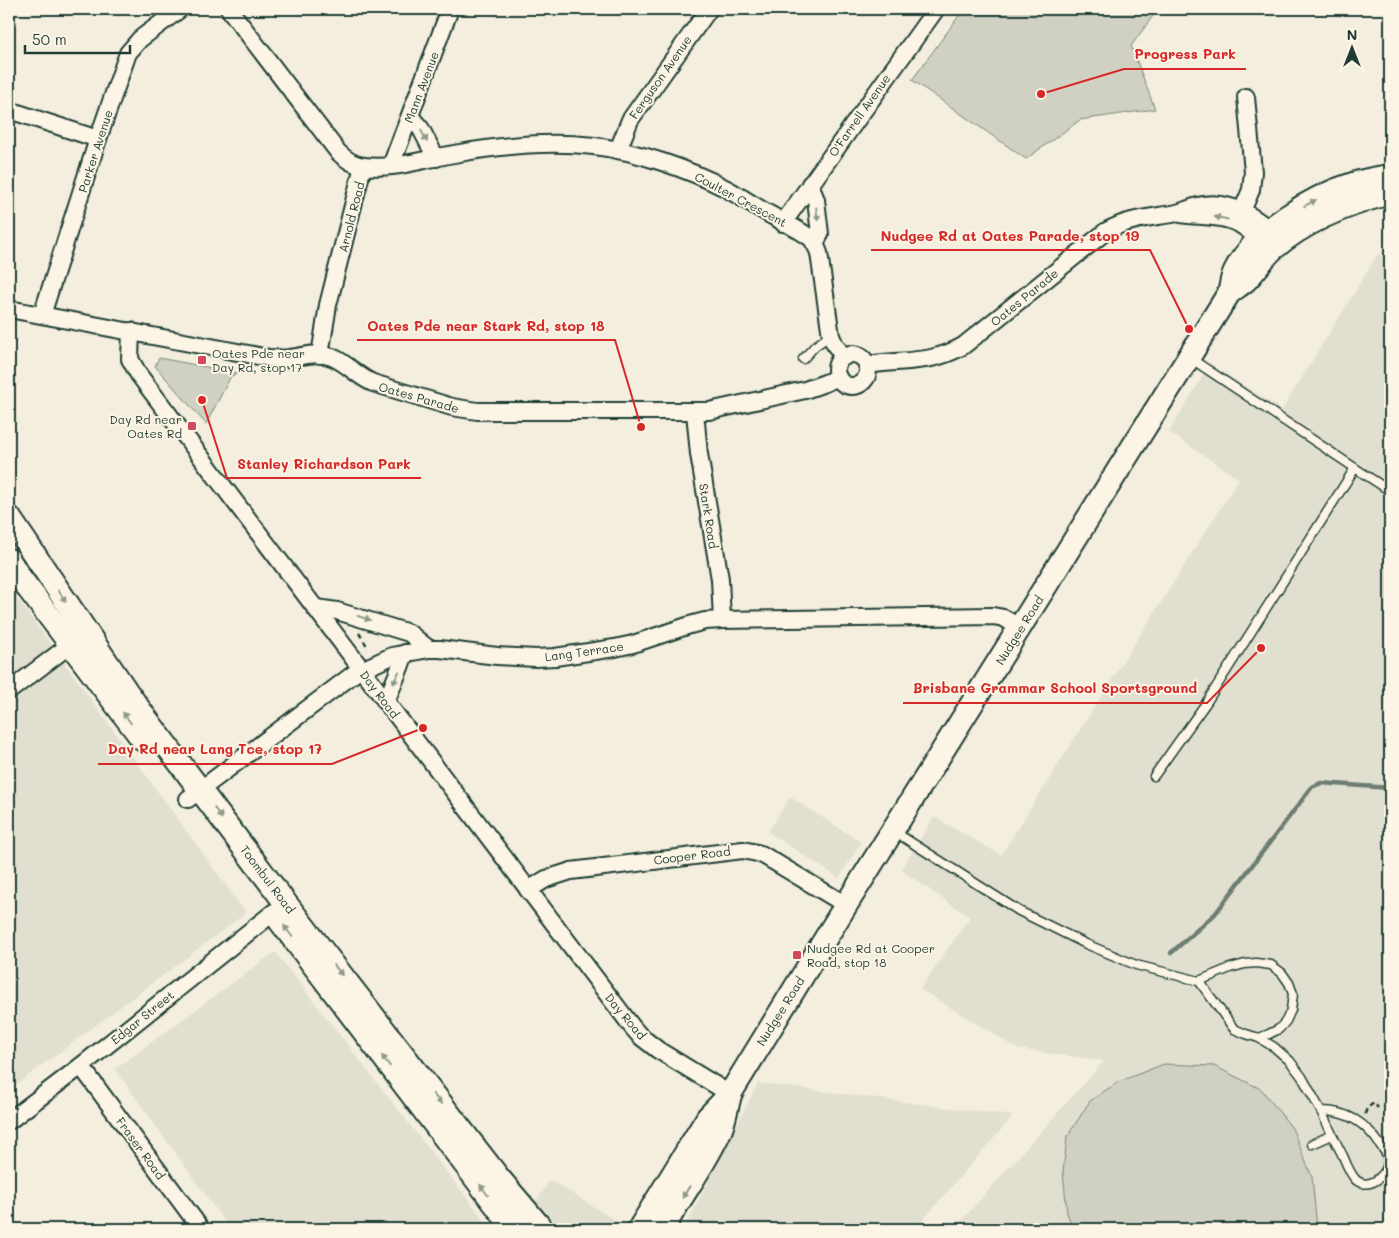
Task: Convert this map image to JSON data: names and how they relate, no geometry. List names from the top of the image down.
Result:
{
  "streets": {
    "main road": ["Nudgee Road", "Toombul Road"],
    "street": [
      "Ferguson Avenue",
      "Mann Avenue",
      "O'Farrell Avenue",
      "Parker Avenue",
      "Coulter Crescent",
      "Arnold Road",
      "Oates Parade",
      "Stark Road",
      "Lang Terrace",
      "Day Road",
      "Cooper Road",
      "Edgar Street",
      "Fraser Road"
    ]
  },
  "crossings": [
    ["Ferguson Avenue", "Coulter Crescent"],
    ["Mann Avenue", "Coulter Crescent"],
    ["O'Farrell Avenue", "Coulter Crescent"],
    ["Coulter Crescent", "Arnold Road"],
    ["Arnold Road", "Oates Parade"],
    ["Oates Parade", "Stark Road"],
    ["Oates Parade", "Nudgee Road"],
    ["Stark Road", "Lang Terrace"],
    ["Nudgee Road", "Lang Terrace"],
    ["Nudgee Road", "Day Road"],
    ["Nudgee Road", "Cooper Road"],
    ["Lang Terrace", "Day Road"],
    ["Lang Terrace", "Toombul Road"],
    ["Day Road", "Cooper Road"],
    ["Toombul Road", "Edgar Street"],
    ["Edgar Street", "Fraser Road"]
  ],
  "places": {
    "other": [
      "Progress Park",
      "Nudgee Rd at Oates Parade, stop 19",
      "Stanley Richardson Park",
      "Oates Pde near Stark Rd, stop 18",
      "Brisbane Grammar School Sportsground",
      "Day Rd near Lang Tce, stop 17"
    ],
    "transit": ["Oates Pde near Day Rd, stop 17", "Day Rd near Oates Rd", "Nudgee Rd at Cooper Road, stop 18"]
  },
  "scale_bar": "50 m",
  "north": "top"
}
